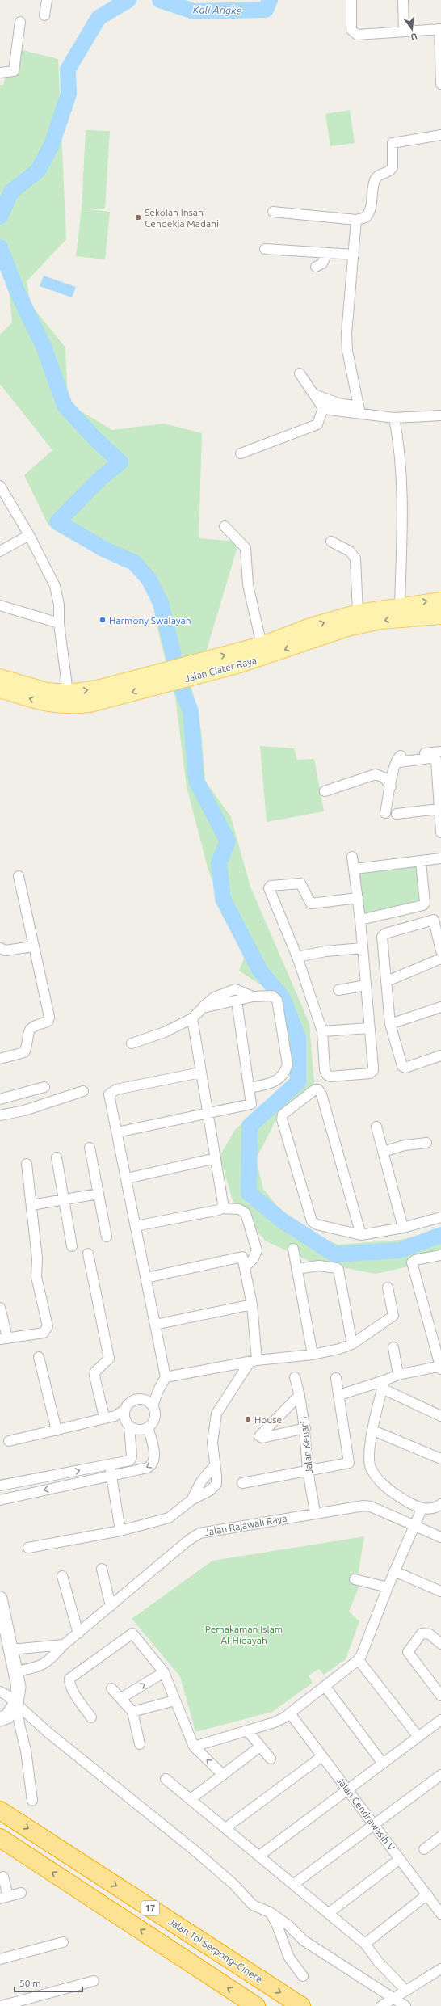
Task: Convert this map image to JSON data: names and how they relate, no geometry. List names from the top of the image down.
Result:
{
  "streets": {
    "highway": ["17", "Jalan Tol Serpong–Cinere"],
    "main road": ["Jalan Ciater Raya"],
    "street": ["Jalan Kenari I", "Jalan Rajawali Raya", "Jalan Cendrawasih V"]
  },
  "crossings": [
    ["Jalan Kenari I", "Jalan Rajawali Raya"]
  ],
  "water": ["Kali Angke"],
  "parks": ["Pemakaman Islam Al-Hidayah"],
  "places": ["Sekolah Insan Cendekia Madani", "Harmony Swalayan", "House"],
  "scale_bar": "50 m",
  "north": "bottom"
}
